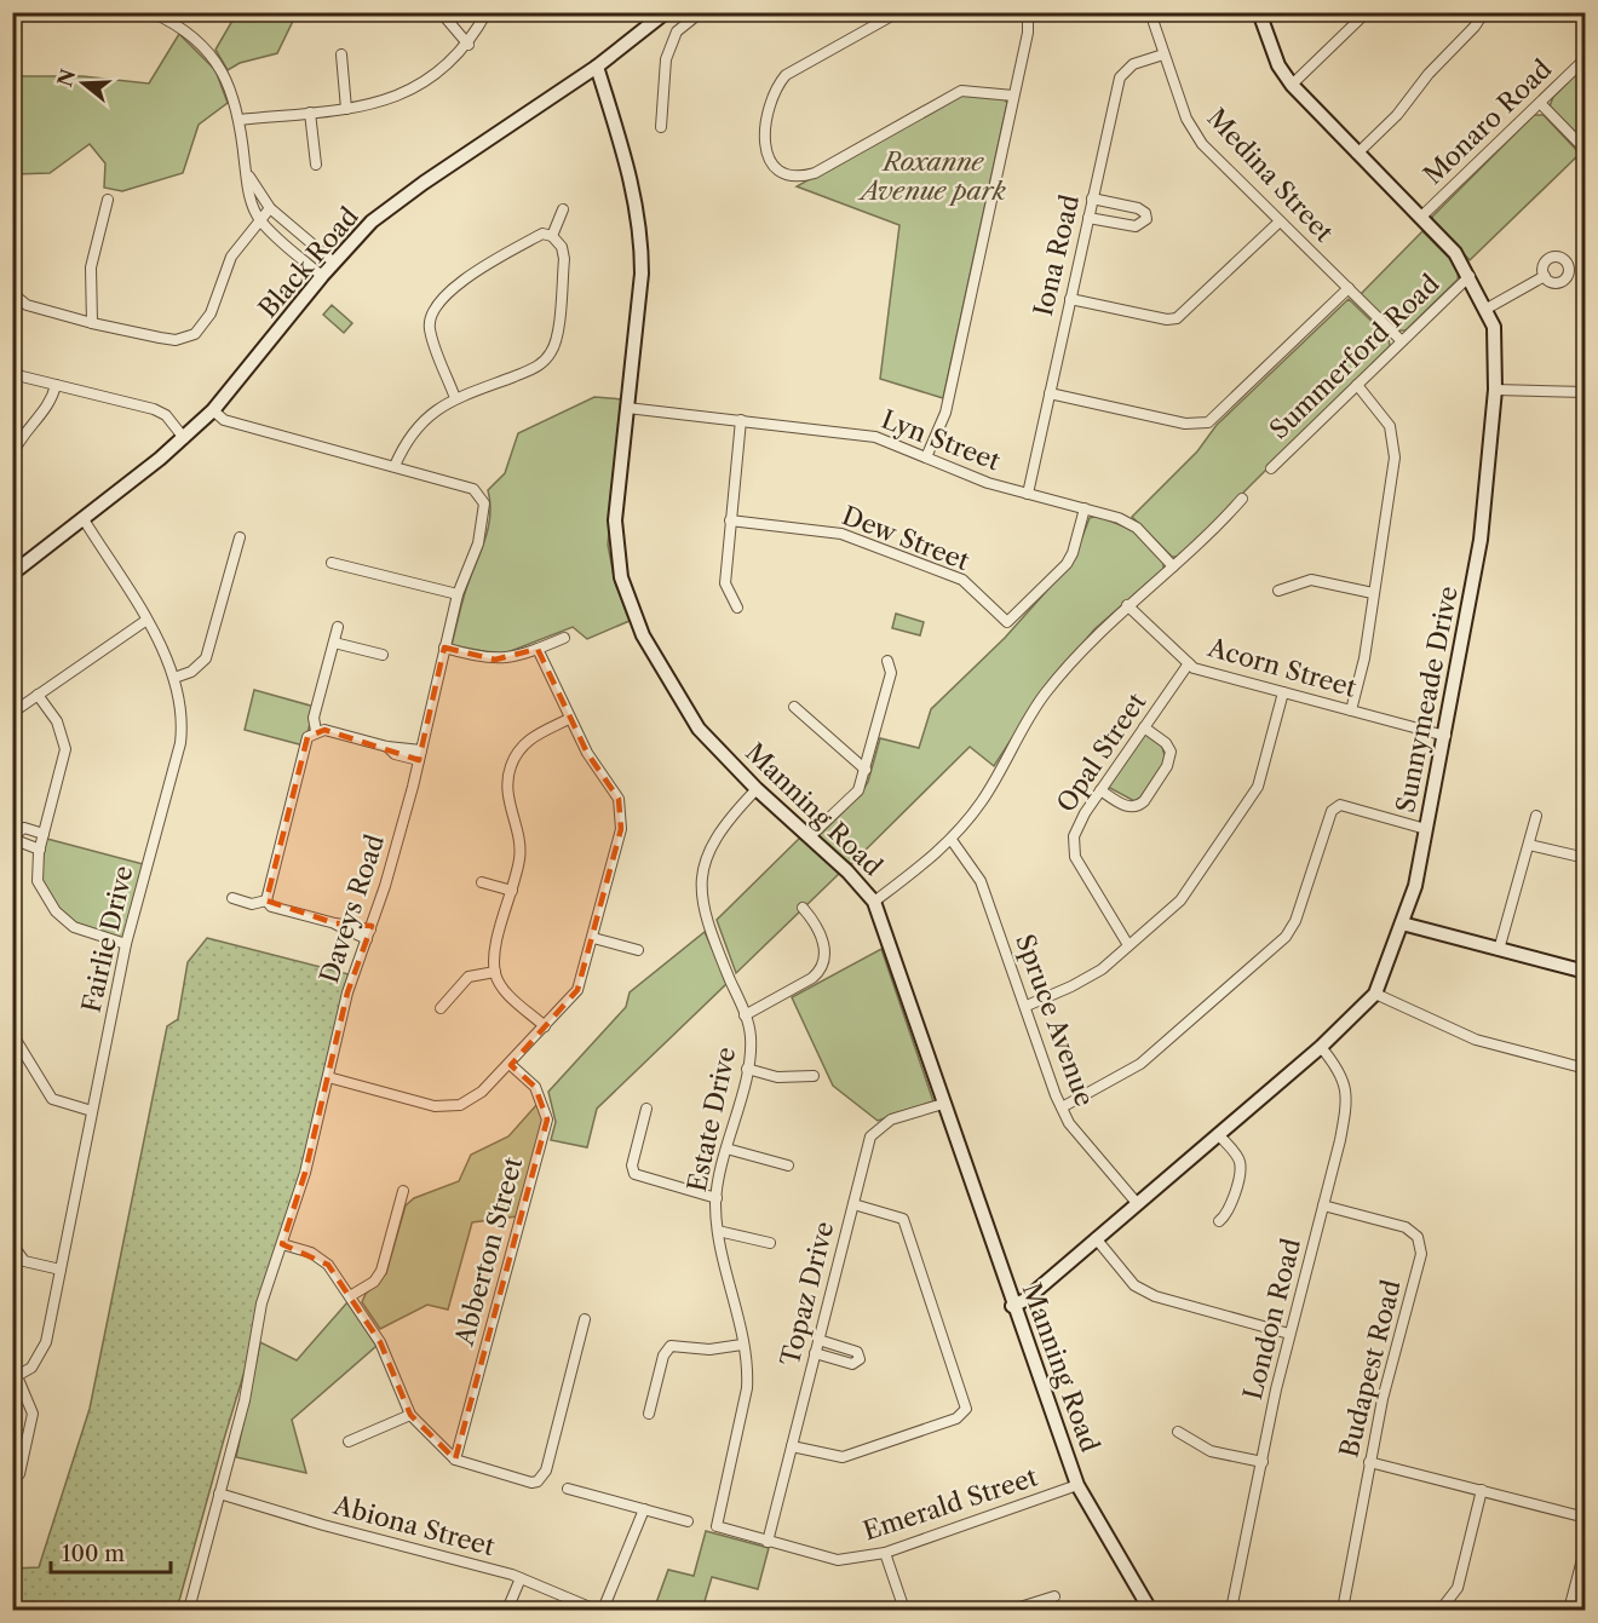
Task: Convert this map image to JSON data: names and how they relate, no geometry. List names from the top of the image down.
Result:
{
  "streets": {
    "street": [
      "Monaro Road",
      "Medina Street",
      "Iona Road",
      "Black Road",
      "Summerford Road",
      "Lyn Street",
      "Dew Street",
      "Acorn Street",
      "Sunnymeade Drive",
      "Opal Street",
      "Manning Road",
      "Daveys Road",
      "Fairlie Drive",
      "Spruce Avenue",
      "Estate Drive",
      "Abberton Street",
      "Topaz Drive",
      "London Road",
      "Budapest Road",
      "Emerald Street",
      "Abiona Street"
    ]
  },
  "crossings": [
    ["Monaro Road", "Sunnymeade Drive"],
    ["Medina Street", "Iona Road"],
    ["Medina Street", "Summerford Road"],
    ["Iona Road", "Lyn Street"],
    ["Black Road", "Manning Road"],
    ["Black Road", "Daveys Road"],
    ["Black Road", "Fairlie Drive"],
    ["Summerford Road", "Sunnymeade Drive"],
    ["Lyn Street", "Dew Street"],
    ["Lyn Street", "Manning Road"],
    ["Acorn Street", "Sunnymeade Drive"],
    ["Acorn Street", "Opal Street"],
    ["Sunnymeade Drive", "Manning Road"],
    ["Sunnymeade Drive", "Spruce Avenue"],
    ["Sunnymeade Drive", "London Road"],
    ["Manning Road", "Estate Drive"],
    ["Manning Road", "Topaz Drive"],
    ["Manning Road", "Emerald Street"],
    ["Daveys Road", "Abiona Street"],
    ["Estate Drive", "Emerald Street"],
    ["Topaz Drive", "Emerald Street"],
    ["London Road", "Budapest Road"]
  ],
  "parks": ["Roxanne Avenue park"],
  "scale_bar": "100 m",
  "north": "left"
}
